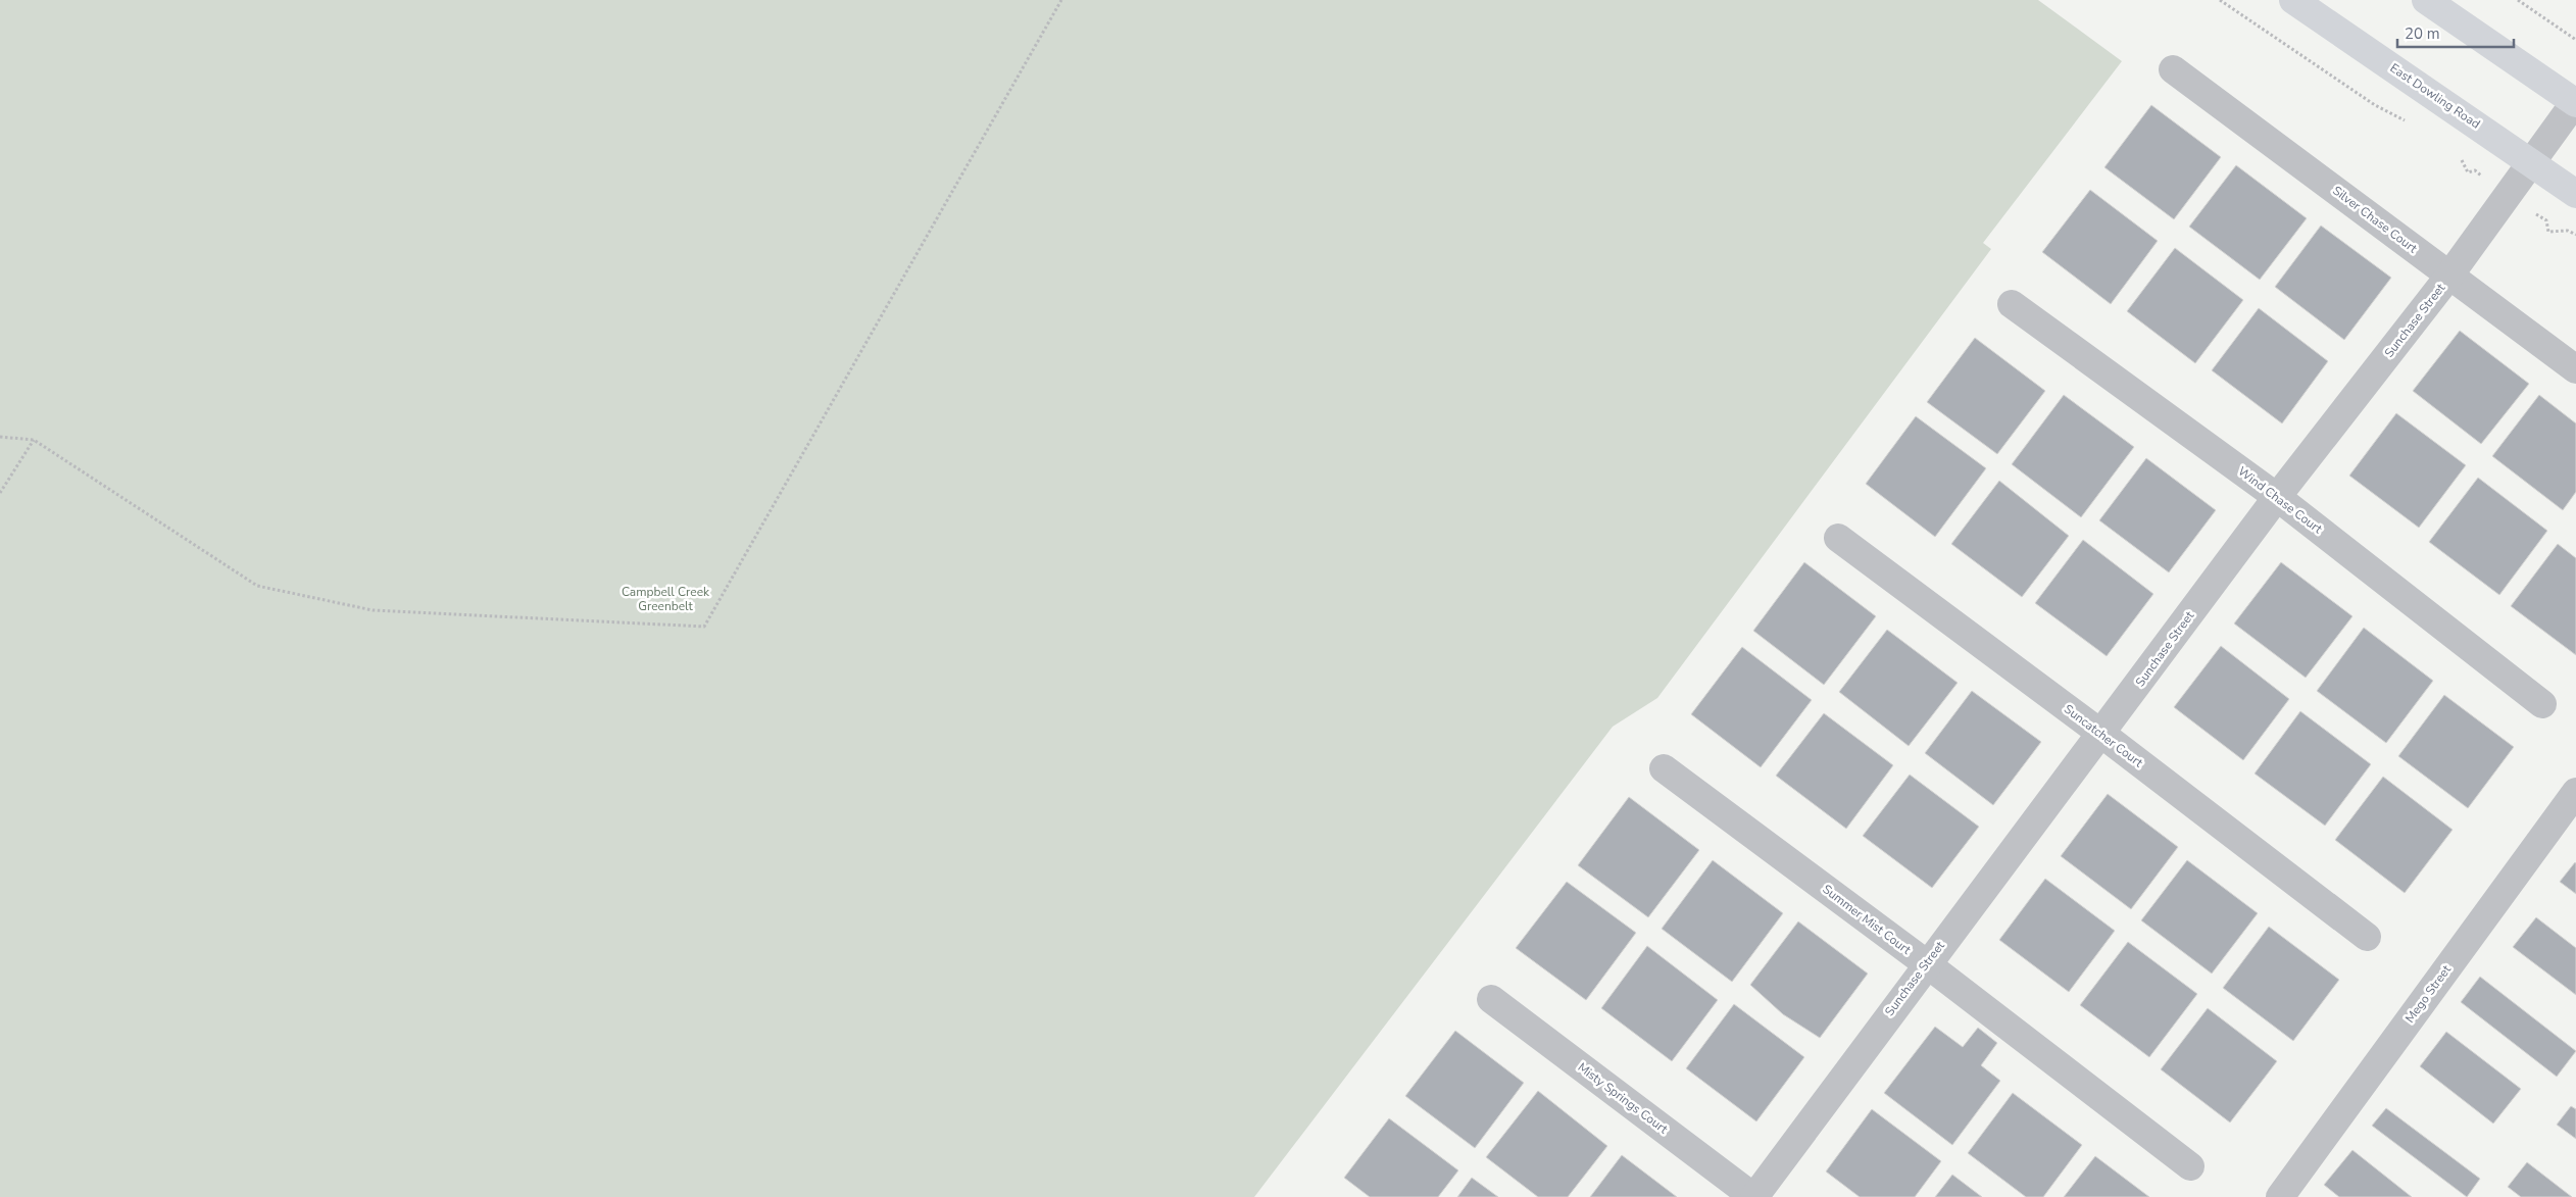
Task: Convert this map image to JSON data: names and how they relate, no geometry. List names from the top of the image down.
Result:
{
  "streets": {
    "main road": ["East Dowling Road"],
    "street": [
      "Silver Chase Court",
      "Sunchase Street",
      "Wind Chase Court",
      "Suncatcher Court",
      "Summer Mist Court",
      "Mego Street",
      "Misty Springs Court"
    ]
  },
  "crossings": [
    ["East Dowling Road", "Sunchase Street"],
    ["Silver Chase Court", "Sunchase Street"],
    ["Sunchase Street", "Wind Chase Court"],
    ["Sunchase Street", "Suncatcher Court"],
    ["Sunchase Street", "Summer Mist Court"],
    ["Sunchase Street", "Misty Springs Court"]
  ],
  "parks": ["Campbell Creek Greenbelt"],
  "scale_bar": "20 m"
}
